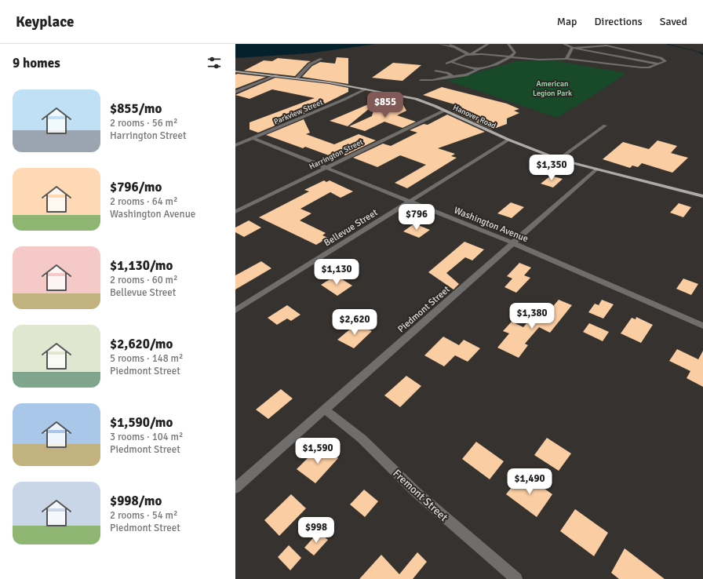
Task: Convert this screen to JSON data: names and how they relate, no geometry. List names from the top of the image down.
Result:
{
  "streets": {
    "main road": ["Hanover Road"],
    "street": [
      "Parkview Street",
      "Harrington Street",
      "Washington Avenue",
      "Bellevue Street",
      "Piedmont Street",
      "Fremont Street"
    ]
  },
  "crossings": [
    ["Parkview Street", "Hanover Road"],
    ["Parkview Street", "Washington Avenue"],
    ["Hanover Road", "Harrington Street"],
    ["Hanover Road", "Bellevue Street"],
    ["Hanover Road", "Piedmont Street"],
    ["Harrington Street", "Washington Avenue"],
    ["Washington Avenue", "Bellevue Street"],
    ["Washington Avenue", "Piedmont Street"],
    ["Piedmont Street", "Fremont Street"]
  ],
  "parks": ["American Legion Park"],
  "page": {
    "header": "Keyplace",
    "nav": ["Map", "Directions", "Saved"],
    "heading": "9 homes",
    "list": [
      {
        "name": "$855/mo",
        "note": "2 rooms · 56 m² · Harrington Street"
      },
      {
        "name": "$796/mo",
        "note": "2 rooms · 64 m² · Washington Avenue"
      },
      {
        "name": "$1,130/mo",
        "note": "2 rooms · 60 m² · Bellevue Street"
      },
      {
        "name": "$2,620/mo",
        "note": "5 rooms · 148 m² · Piedmont Street"
      },
      {
        "name": "$1,590/mo",
        "note": "3 rooms · 104 m² · Piedmont Street"
      },
      {
        "name": "$998/mo",
        "note": "2 rooms · 54 m² · Piedmont Street"
      }
    ],
    "price": [
      "$855",
      "$1,350",
      "$796",
      "$1,130",
      "$1,380",
      "$2,620",
      "$1,590",
      "$1,490",
      "$998"
    ]
  }
}
